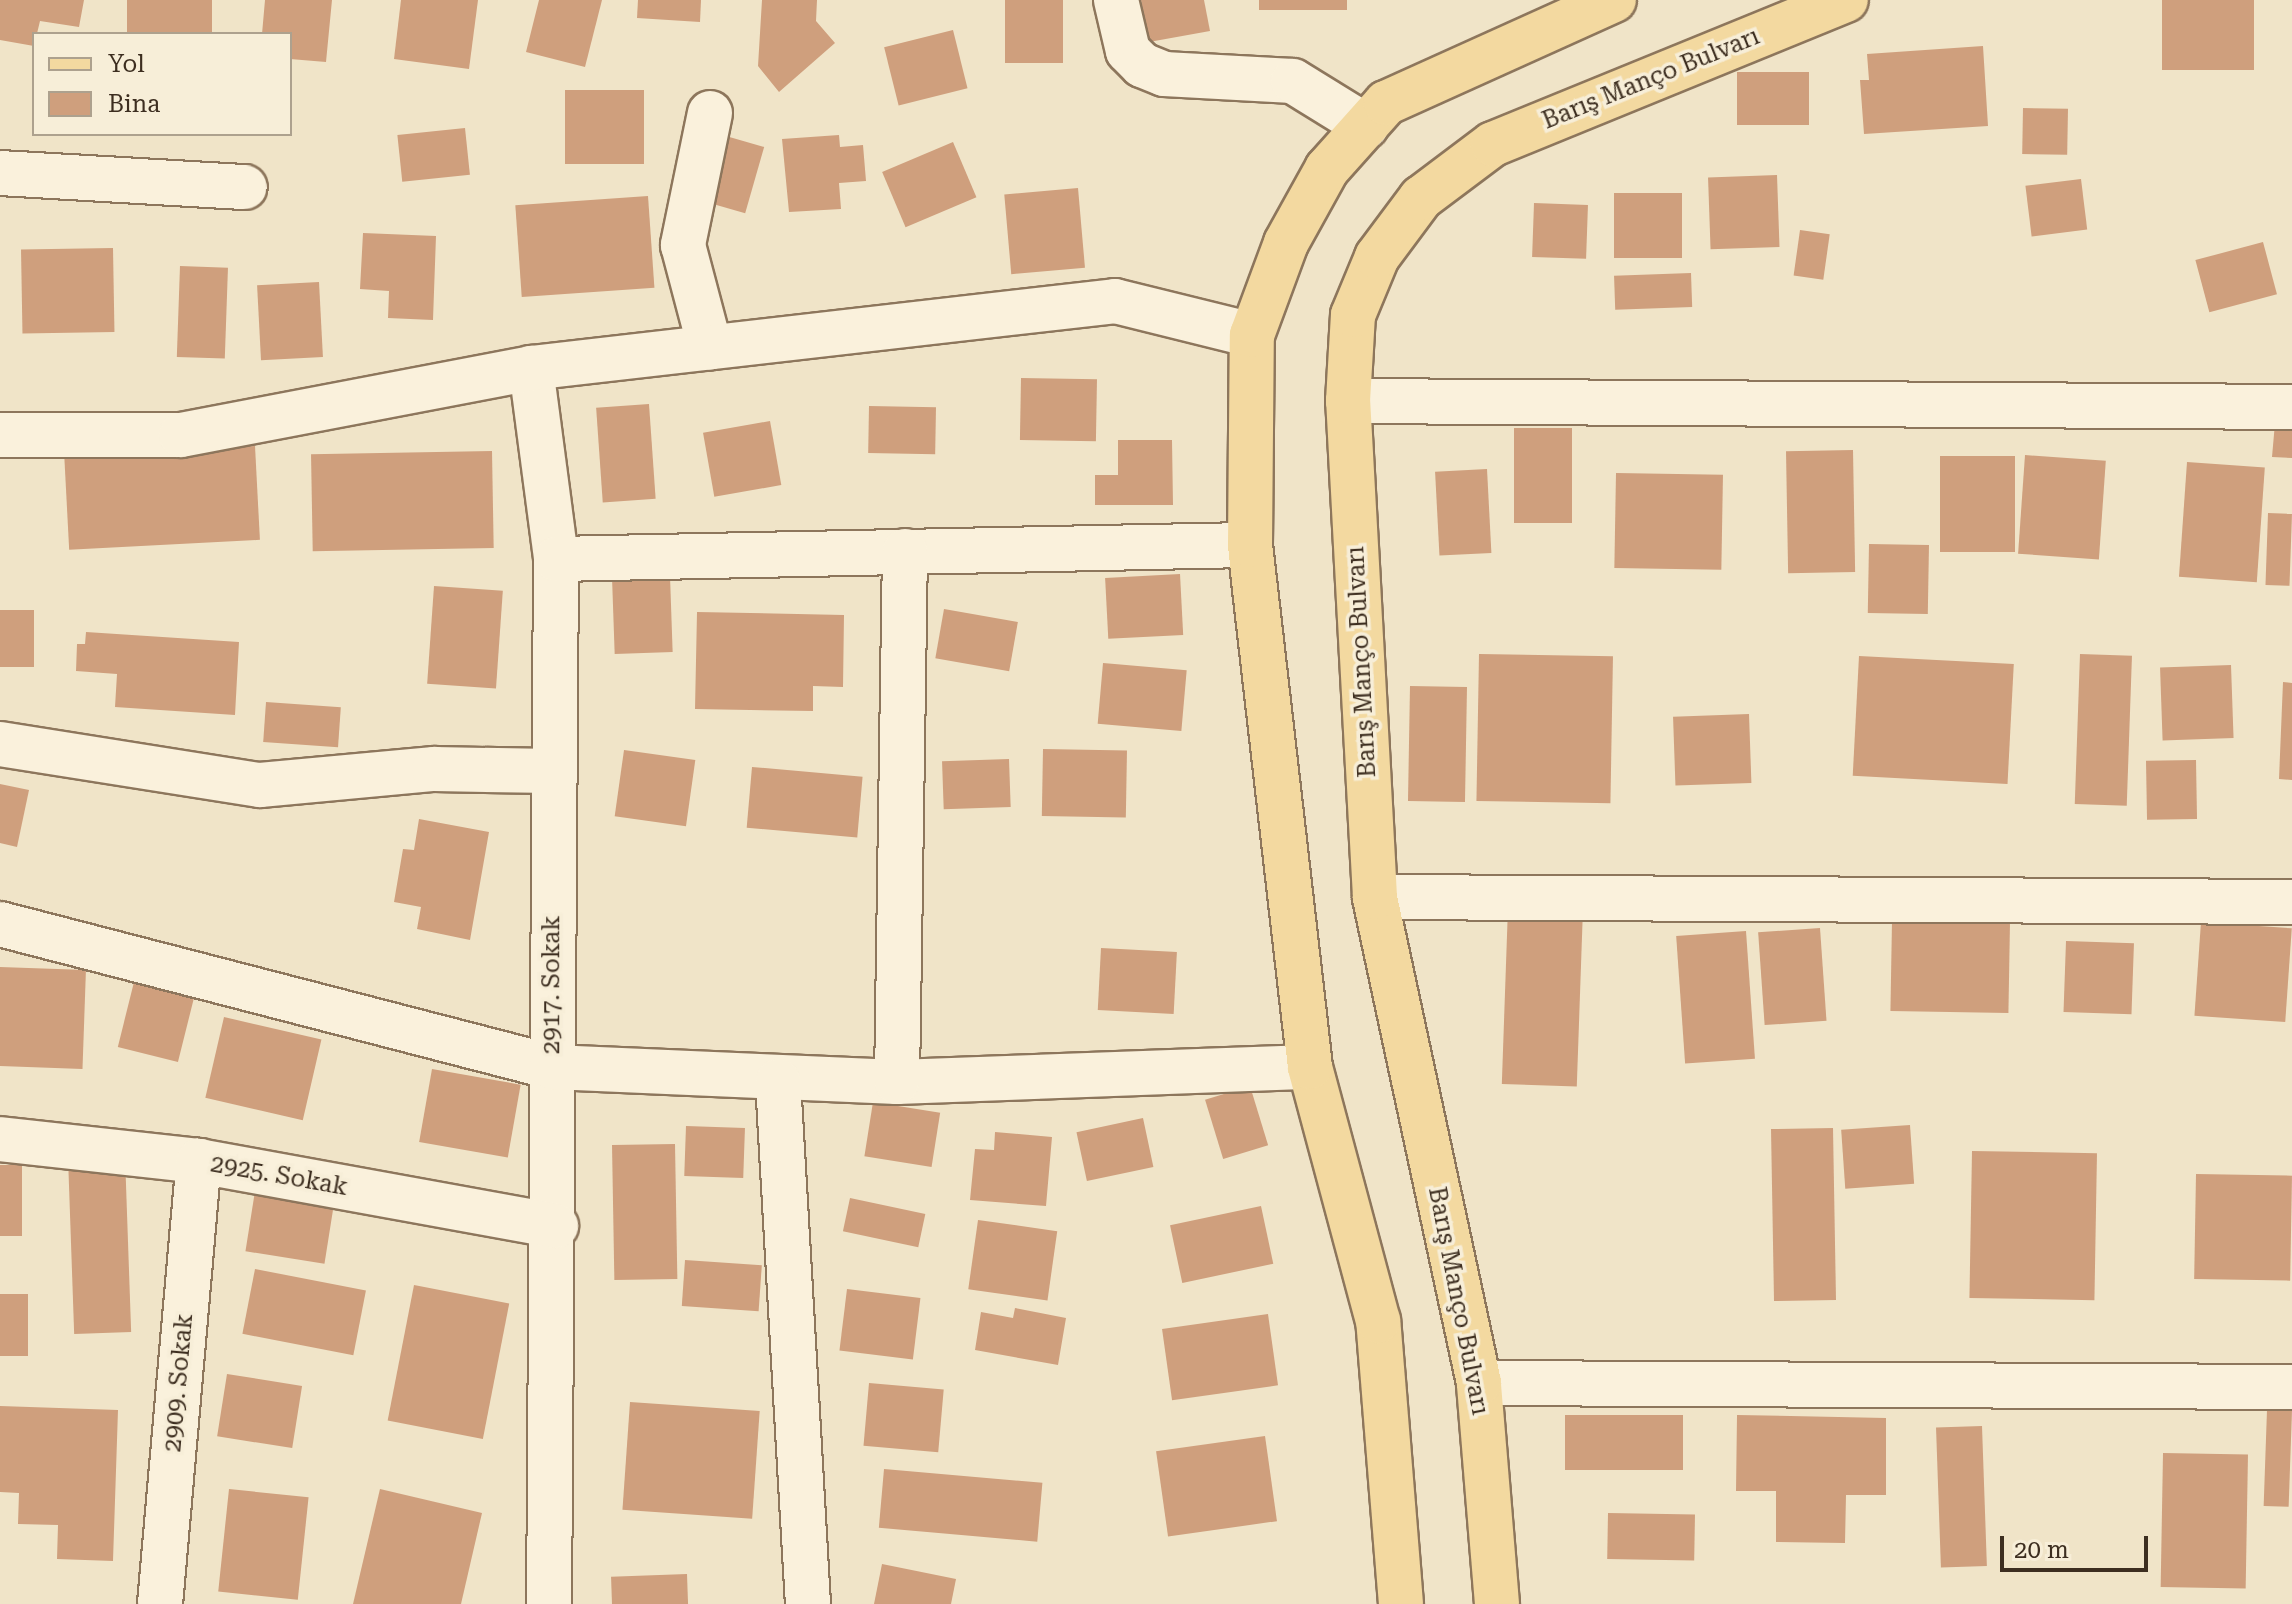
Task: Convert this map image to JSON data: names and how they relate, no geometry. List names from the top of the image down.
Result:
{
  "streets": {
    "main road": ["Barış Manço Bulvarı"],
    "street": ["2917. Sokak", "2925. Sokak", "2909. Sokak"]
  },
  "crossings": [
    ["2917. Sokak", "2925. Sokak"],
    ["2925. Sokak", "2909. Sokak"]
  ],
  "legend": ["Yol", "Bina"],
  "scale_bar": "20 m"
}
